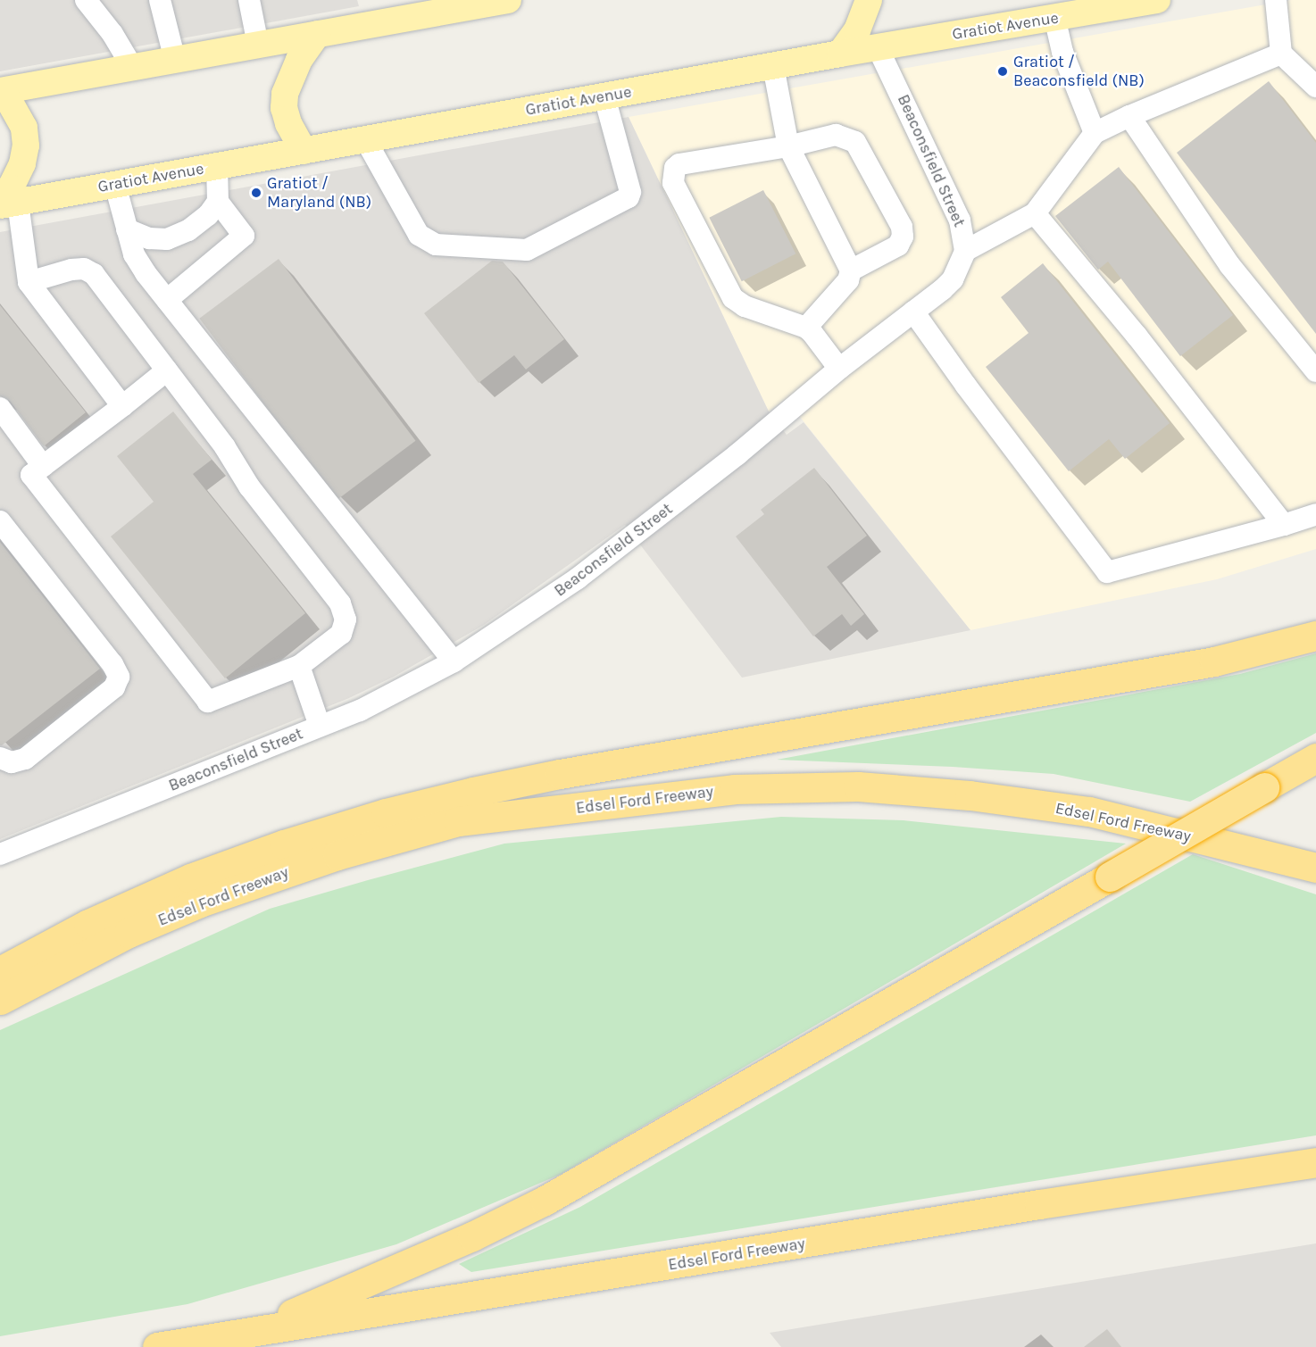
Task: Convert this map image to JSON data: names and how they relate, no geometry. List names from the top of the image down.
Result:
{
  "streets": {
    "highway": ["Edsel Ford Freeway"],
    "main road": ["Gratiot Avenue"],
    "street": ["Beaconsfield Street"]
  },
  "crossings": [
    ["Gratiot Avenue", "Beaconsfield Street"]
  ],
  "places": ["Gratiot / Beaconsfield (NB)", "Gratiot / Maryland (NB)"]
}
